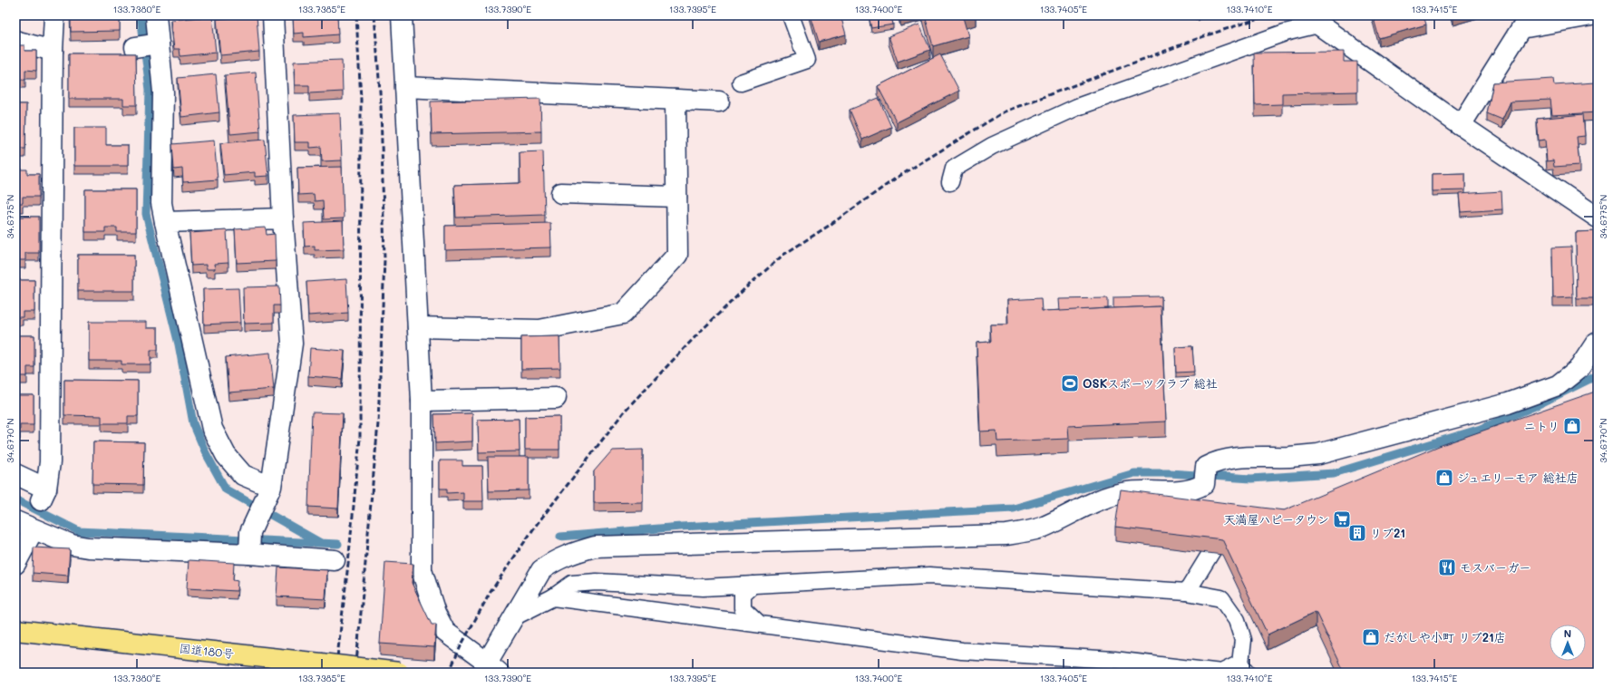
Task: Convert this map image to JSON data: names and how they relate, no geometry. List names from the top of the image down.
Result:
{
  "streets": {
    "highway": ["国道180号"]
  },
  "places": {
    "sports": ["OSKスポーツクラブ 総社"],
    "shop": ["ニトリ", "ジュエリーモア 総社店", "だがしや小町 リブ21店"],
    "supermarket": ["天満屋ハピータウン"],
    "building": ["リブ21"],
    "restaurant": ["モスバーガー"]
  },
  "north": "top",
  "coordinates": [
    "133.7380°E",
    "133.7385°E",
    "133.7390°E",
    "133.7395°E",
    "133.7400°E",
    "133.7405°E",
    "133.7410°E",
    "133.7415°E",
    "34.6775°N",
    "34.6770°N"
  ]
}
